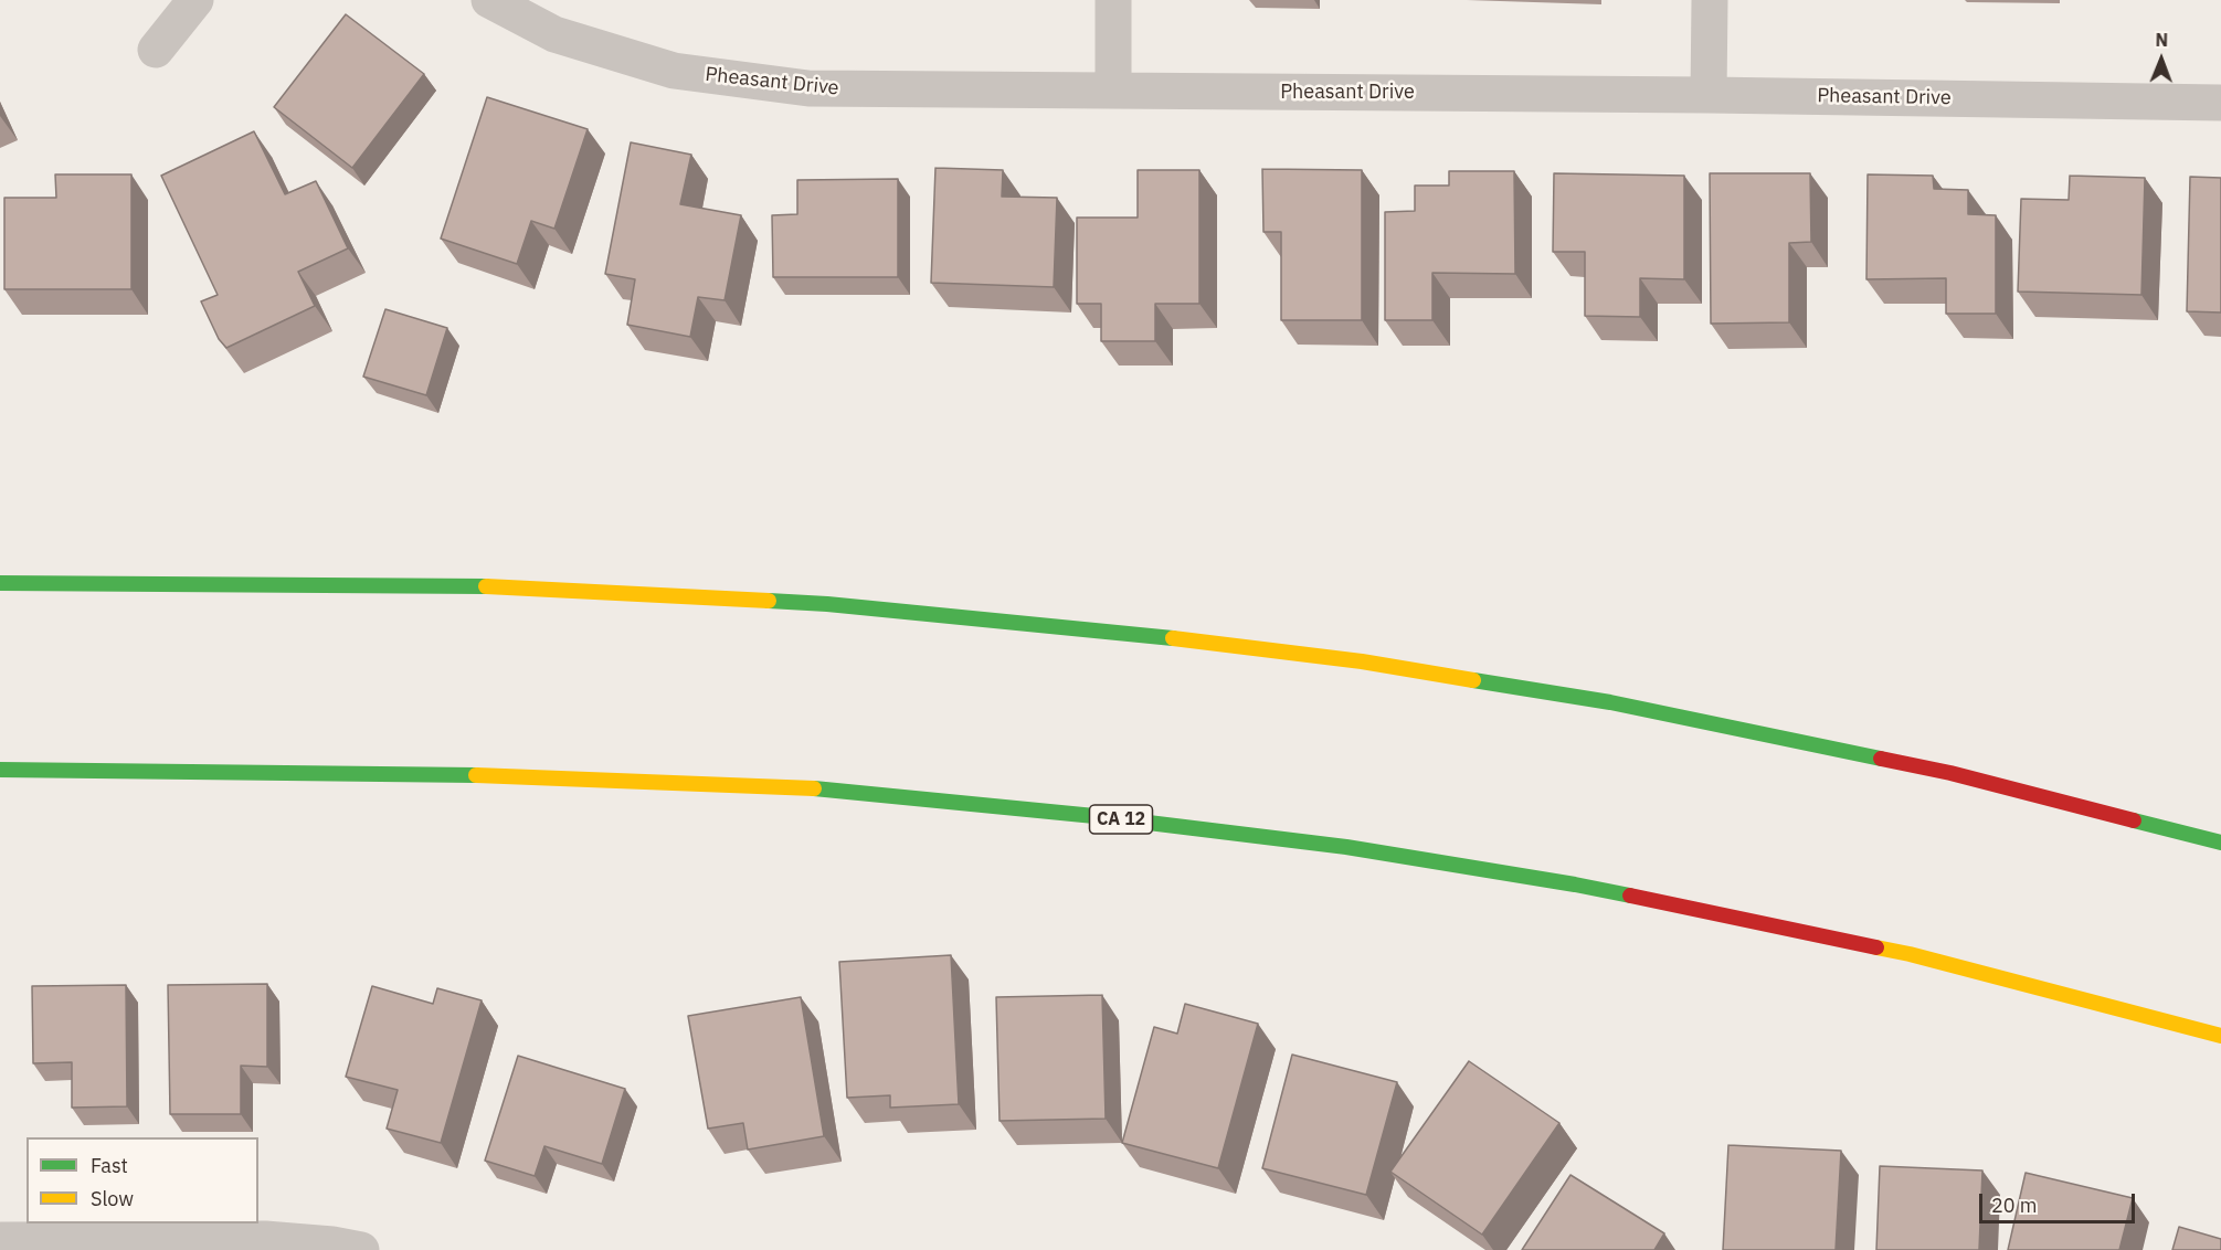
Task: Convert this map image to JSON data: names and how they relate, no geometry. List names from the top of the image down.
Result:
{
  "streets": {
    "highway": ["CA 12"],
    "street": ["Pheasant Drive"]
  },
  "legend": ["Fast", "Slow"],
  "scale_bar": "20 m",
  "north": "top"
}
